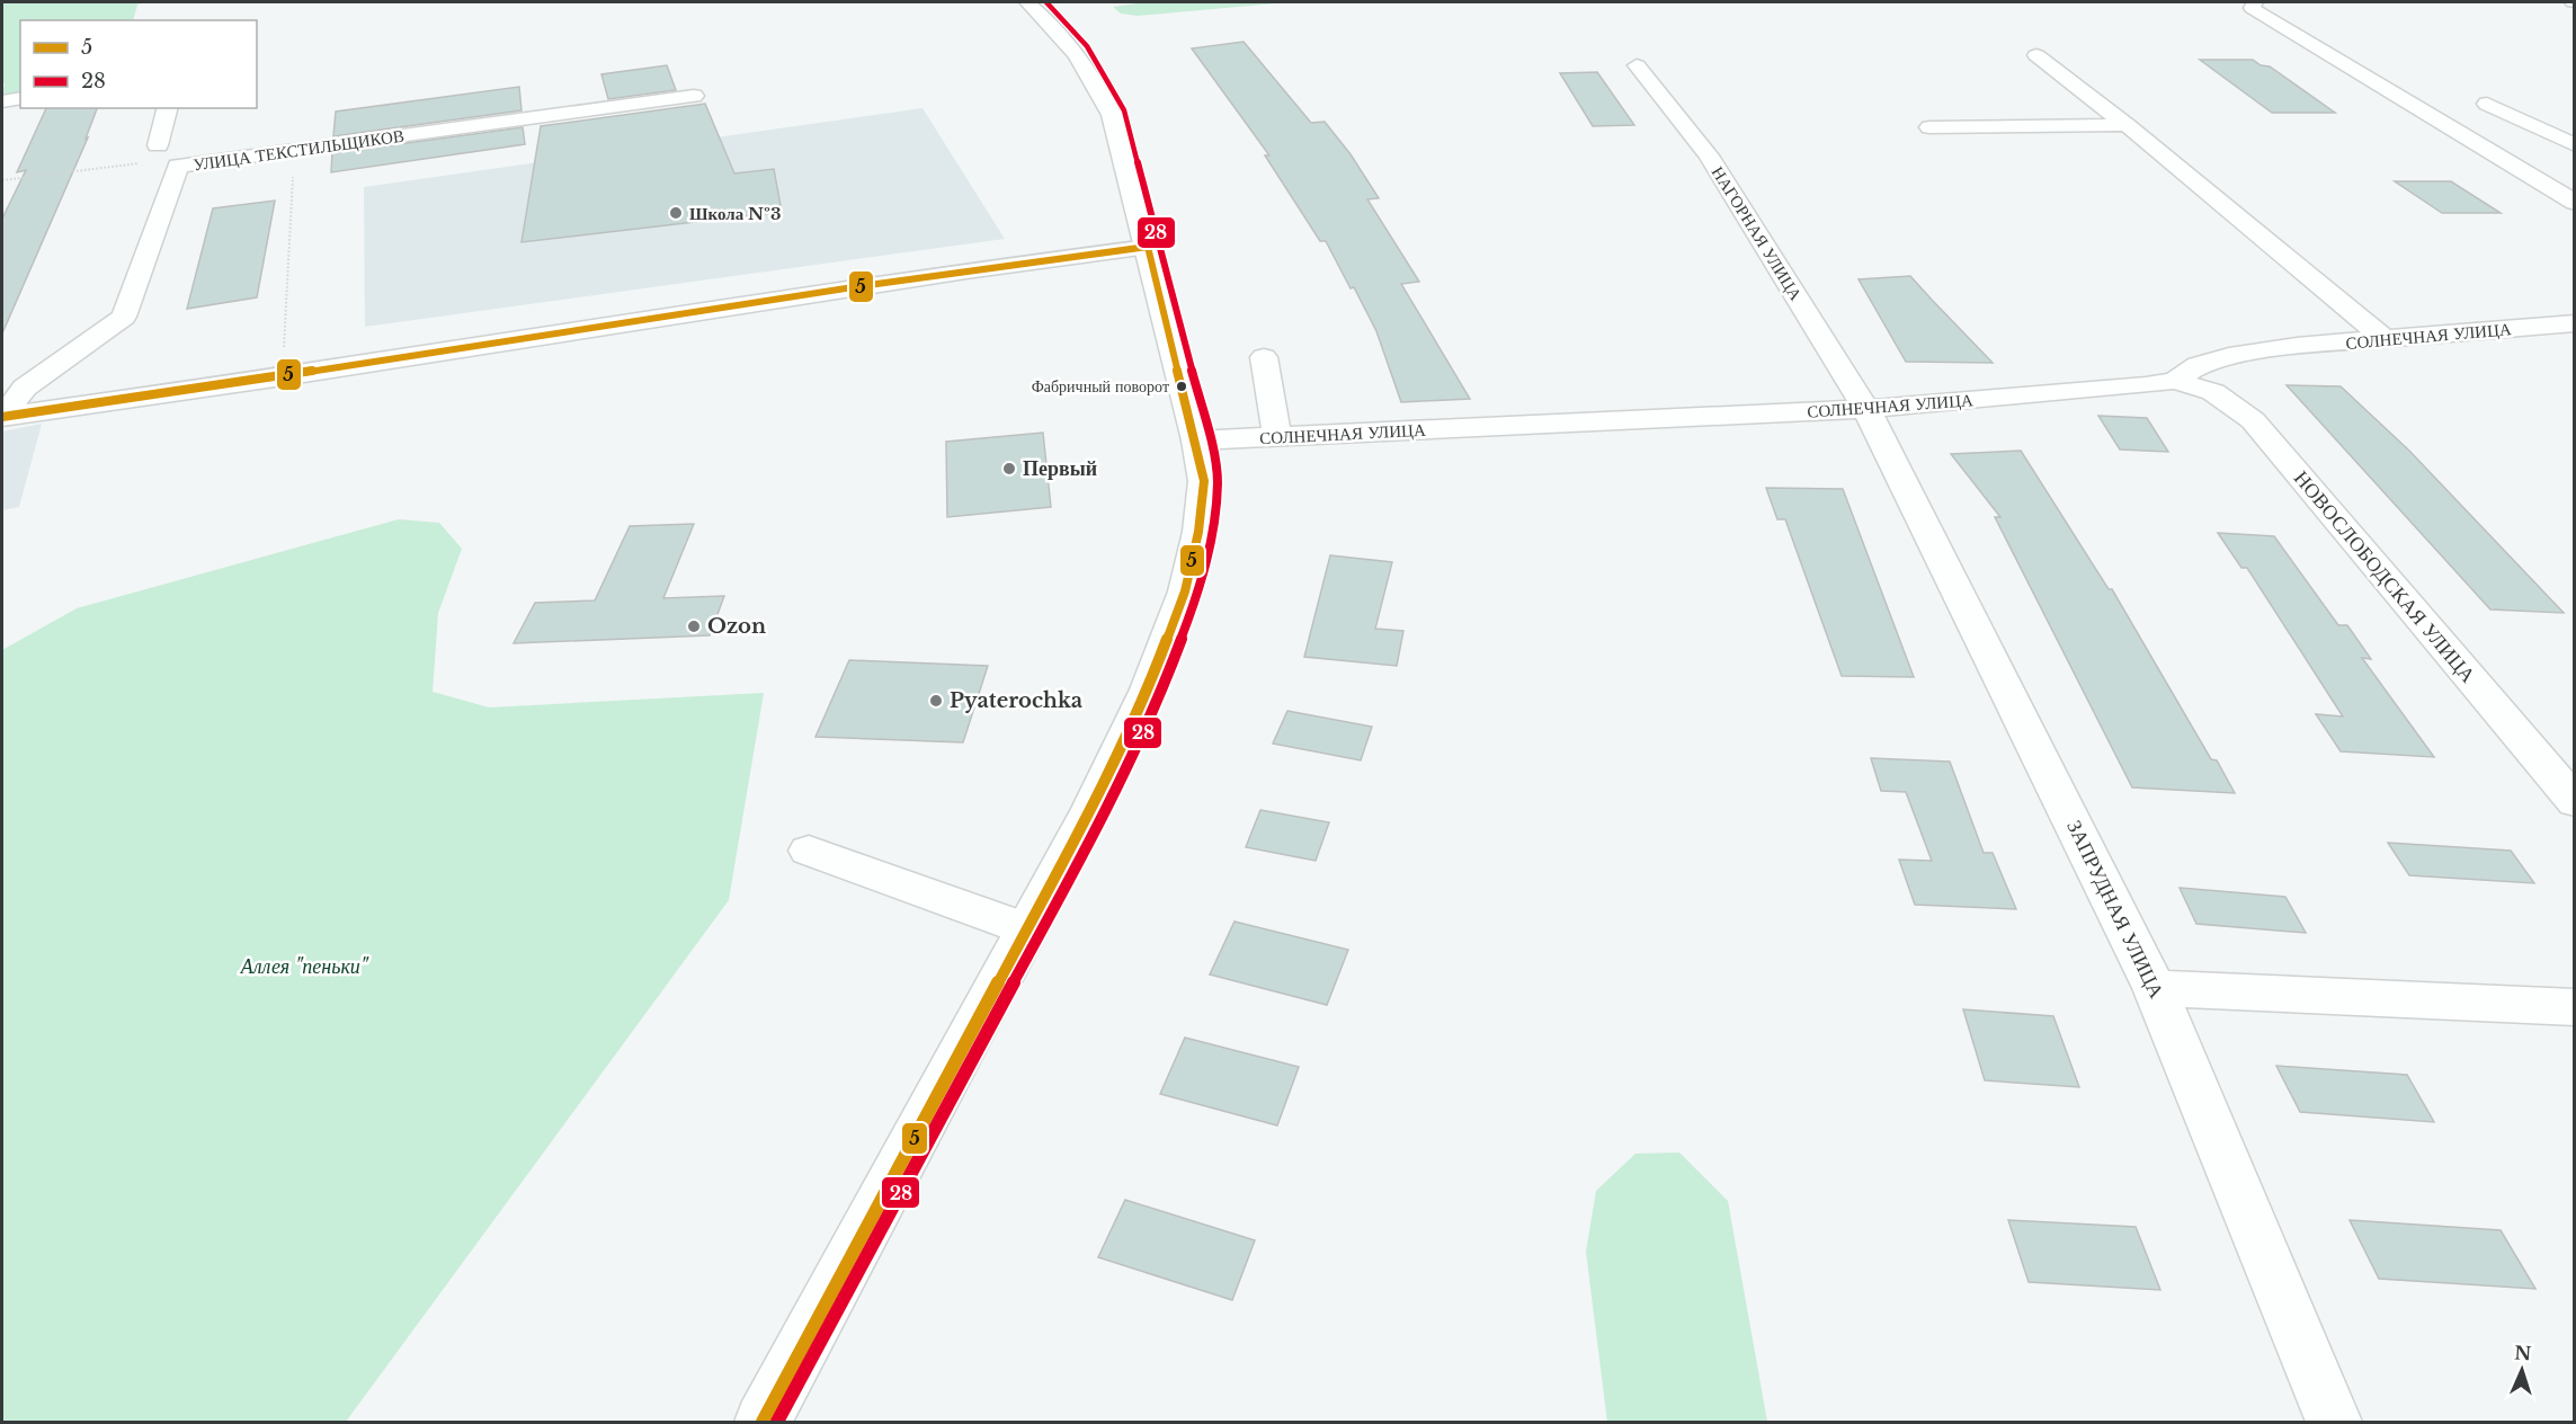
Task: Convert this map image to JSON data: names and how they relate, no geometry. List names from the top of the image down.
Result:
{
  "streets": {
    "street": [
      "УЛИЦА ТЕКСТИЛЬЩИКОВ",
      "НАГОРНАЯ УЛИЦА",
      "СОЛНЕЧНАЯ УЛИЦА",
      "НОВОСЛОБОДСКАЯ УЛИЦА",
      "ЗАПРУДНАЯ УЛИЦА"
    ]
  },
  "crossings": [
    ["НАГОРНАЯ УЛИЦА", "СОЛНЕЧНАЯ УЛИЦА"],
    ["НАГОРНАЯ УЛИЦА", "ЗАПРУДНАЯ УЛИЦА"],
    ["СОЛНЕЧНАЯ УЛИЦА", "НОВОСЛОБОДСКАЯ УЛИЦА"],
    ["СОЛНЕЧНАЯ УЛИЦА", "ЗАПРУДНАЯ УЛИЦА"]
  ],
  "parks": ["Аллея \"пеньки\""],
  "places": [
    "Школа №3",
    "Фабричный поворот",
    "Первый",
    "Ozon",
    "Pyaterochka"
  ],
  "lines": ["transit line 28", "transit line 5"],
  "legend": ["5", "28"],
  "north": "top"
}
